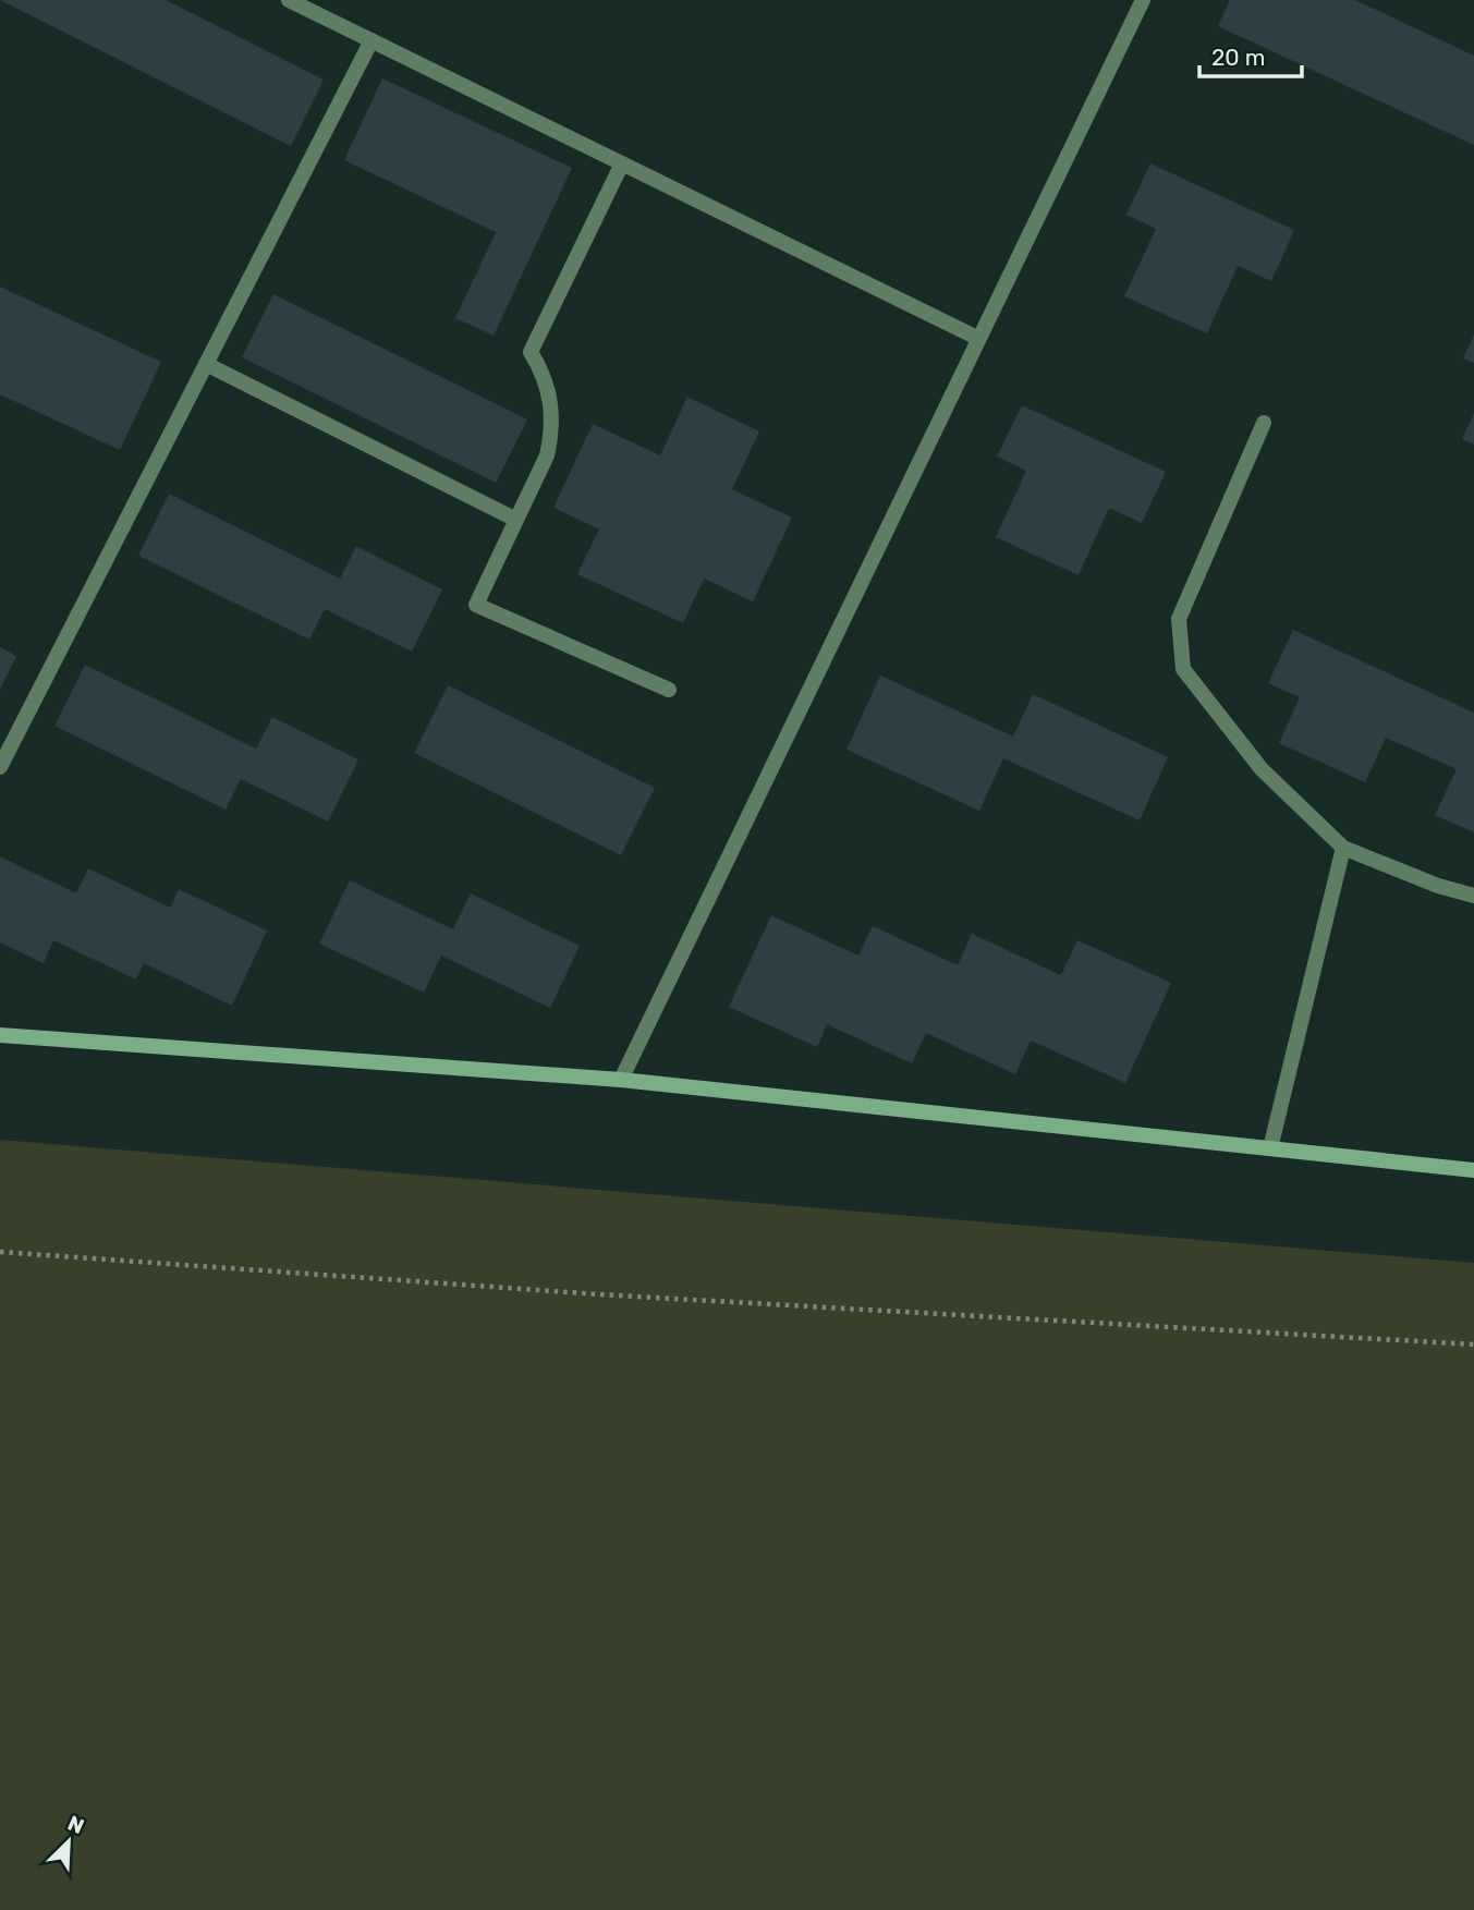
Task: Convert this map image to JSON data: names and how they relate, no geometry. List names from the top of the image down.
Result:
{
  "scale_bar": "20 m",
  "north": "top right"
}
